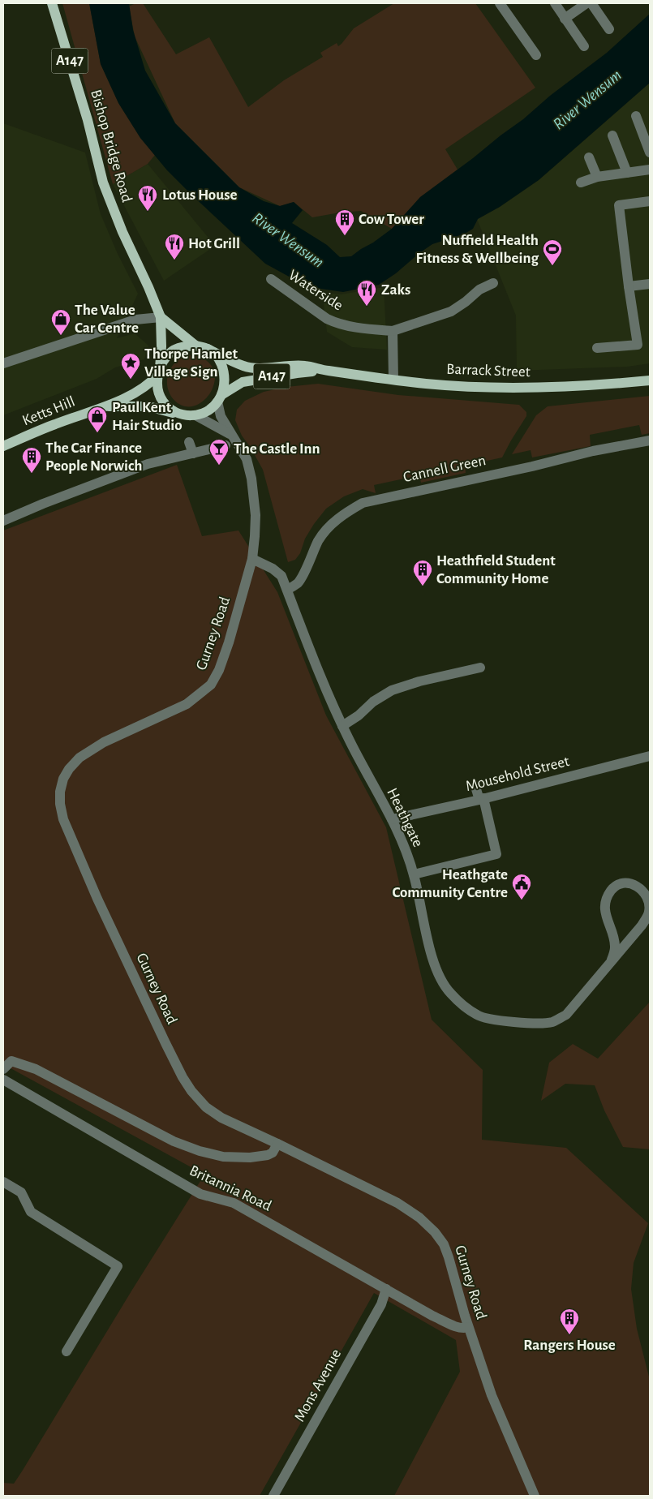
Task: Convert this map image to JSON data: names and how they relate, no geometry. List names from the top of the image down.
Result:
{
  "streets": {
    "main road": [
      "A147",
      "Bishop Bridge Road",
      "Barrack Street",
      "Ketts Hill"
    ],
    "street": [
      "Waterside",
      "Cannell Green",
      "Gurney Road",
      "Mousehold Street",
      "Heathgate",
      "Britannia Road",
      "Mons Avenue"
    ]
  },
  "crossings": [
    ["A147", "Bishop Bridge Road"],
    ["A147", "Barrack Street"],
    ["A147", "Ketts Hill"],
    ["A147", "Gurney Road"],
    ["Bishop Bridge Road", "Barrack Street"],
    ["Bishop Bridge Road", "Ketts Hill"],
    ["Bishop Bridge Road", "Gurney Road"],
    ["Barrack Street", "Ketts Hill"],
    ["Barrack Street", "Gurney Road"],
    ["Ketts Hill", "Gurney Road"],
    ["Cannell Green", "Heathgate"],
    ["Gurney Road", "Heathgate"],
    ["Gurney Road", "Britannia Road"],
    ["Mousehold Street", "Heathgate"],
    ["Britannia Road", "Mons Avenue"]
  ],
  "water": ["River Wensum"],
  "places": {
    "restaurant": ["Lotus House", "Hot Grill", "Zaks"],
    "building": [
      "Cow Tower",
      "The Car Finance People Norwich",
      "Heathfield Student Community Home",
      "Rangers House"
    ],
    "sports": ["Nuffield Health Fitness & Wellbeing"],
    "shop": ["The Value Car Centre", "Paul Kent Hair Studio"],
    "place": ["Thorpe Hamlet Village Sign"],
    "bar": ["The Castle Inn"],
    "public building": ["Heathgate Community Centre"]
  }
}
